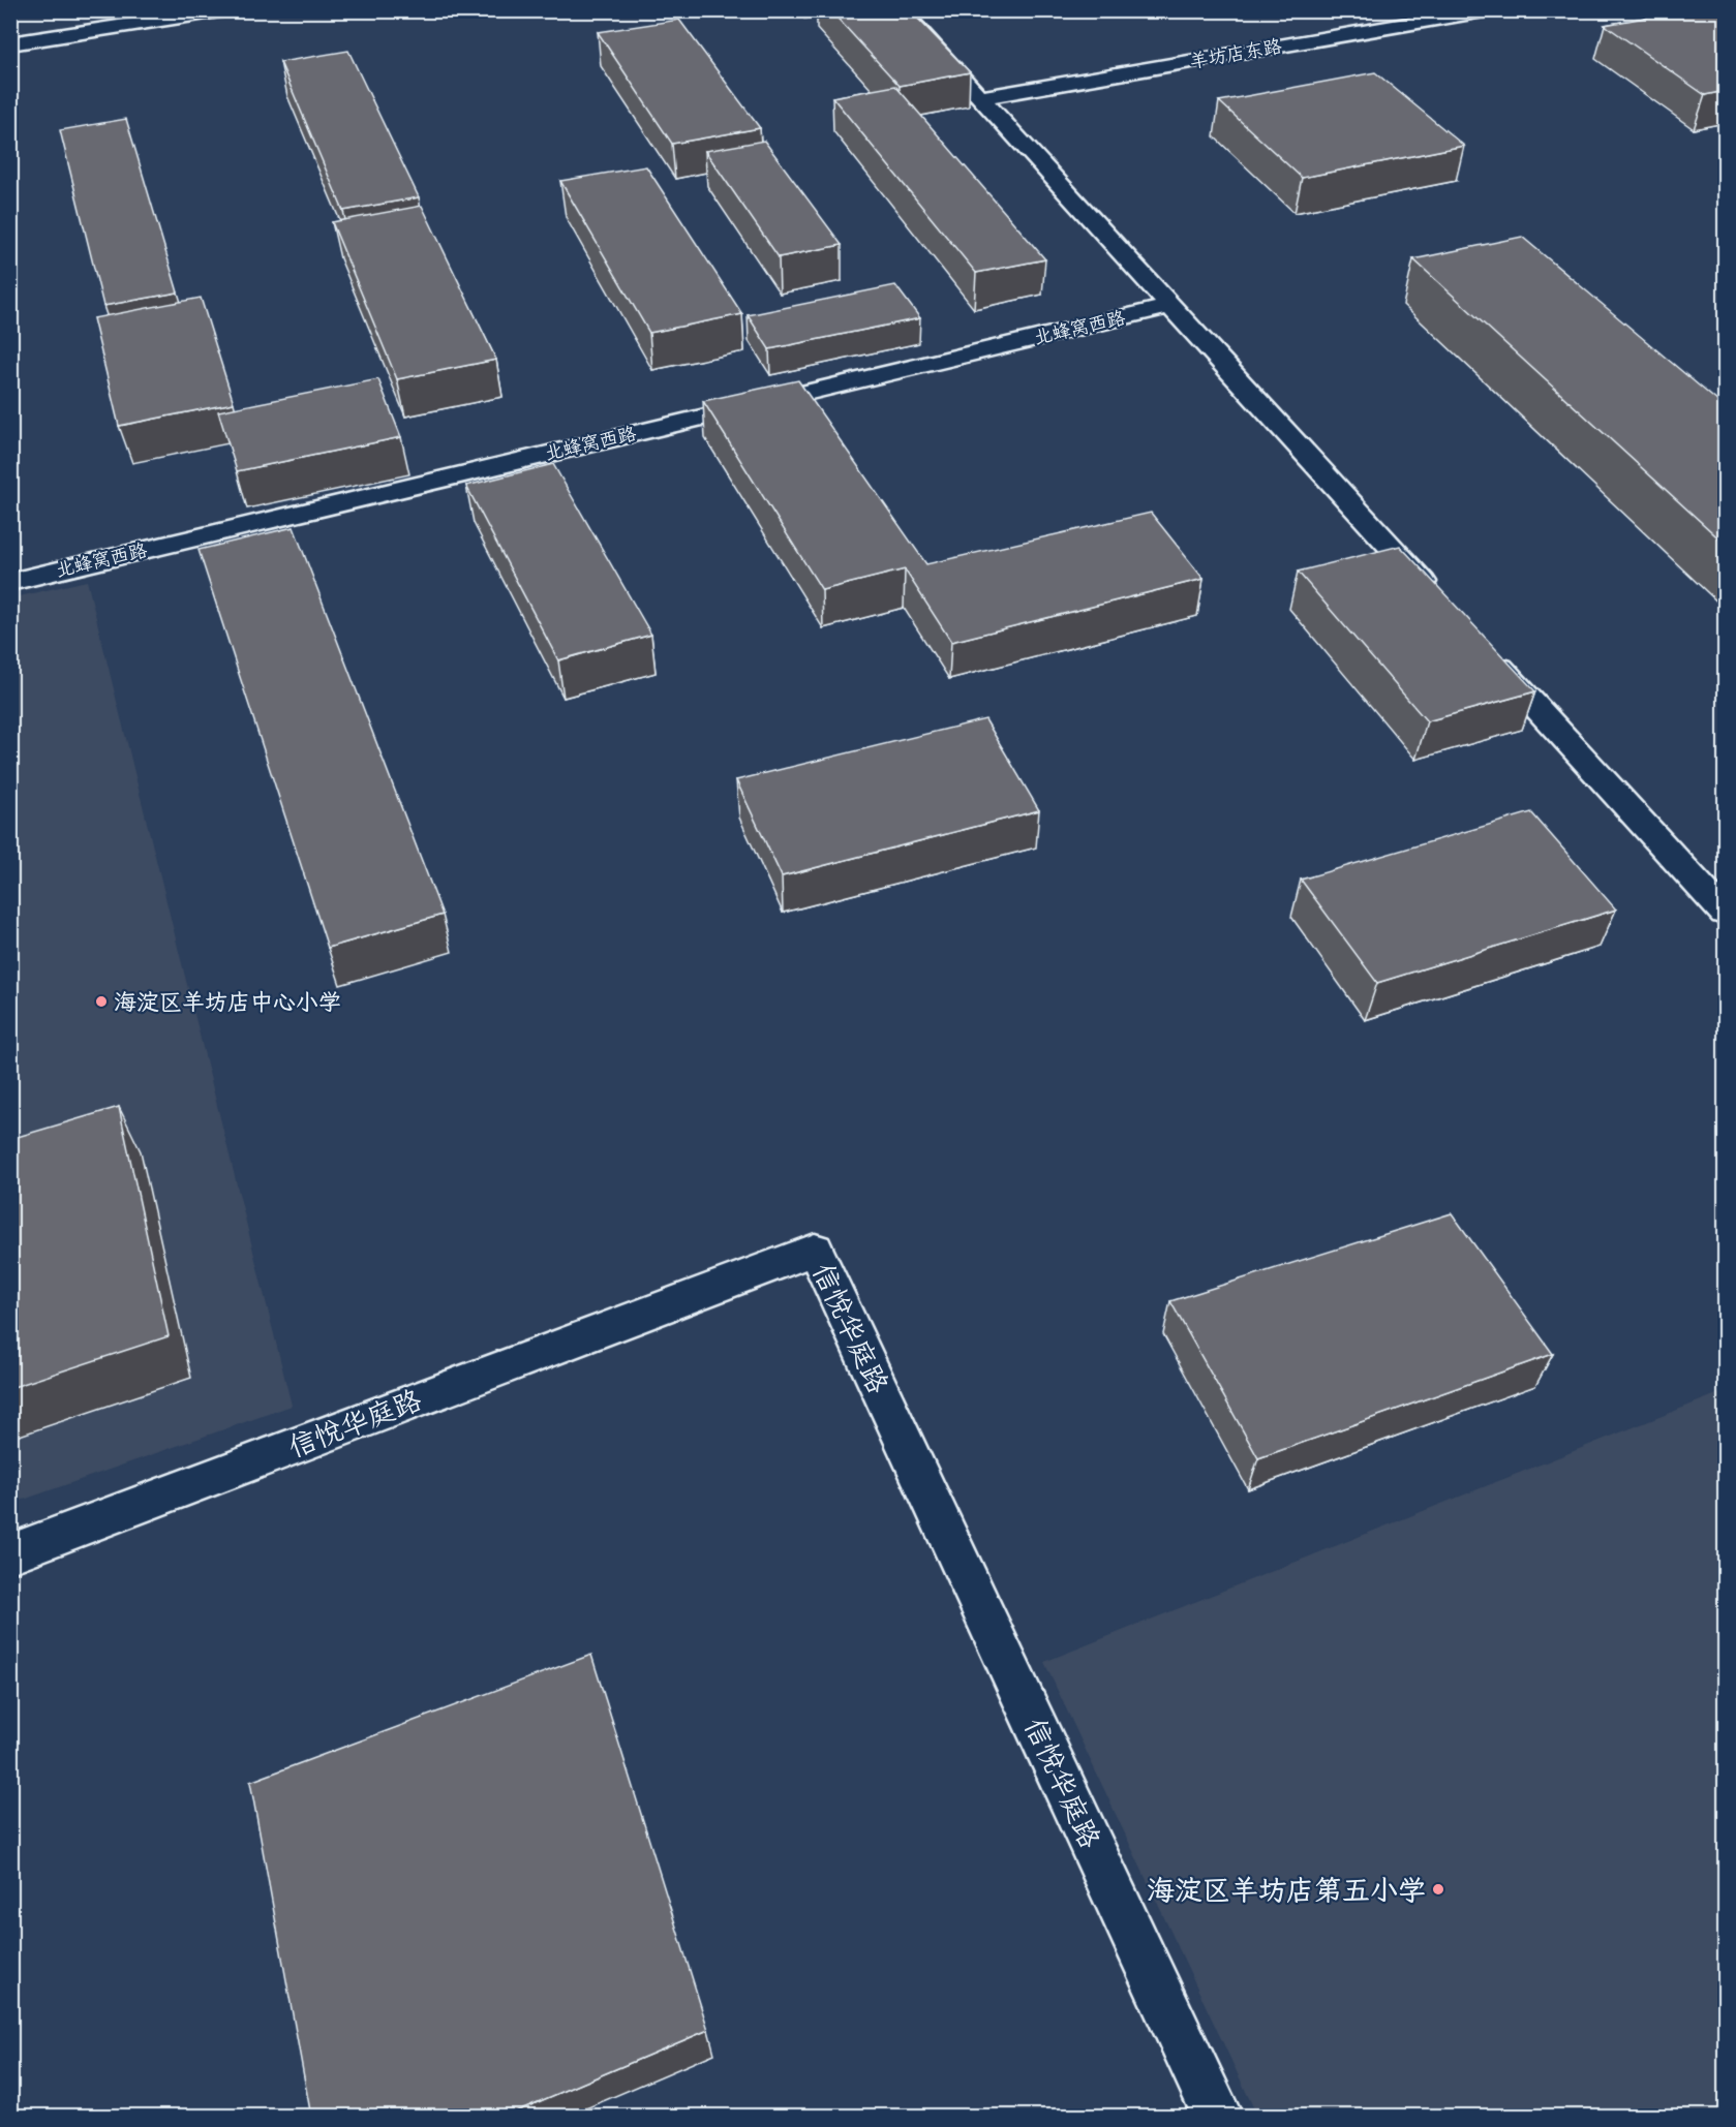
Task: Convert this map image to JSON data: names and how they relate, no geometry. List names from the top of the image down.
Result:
{
  "streets": {
    "street": ["羊坊店东路", "北蜂窝西路", "信悦华庭路"]
  },
  "places": ["海淀区羊坊店中心小学", "海淀区羊坊店第五小学"]
}
